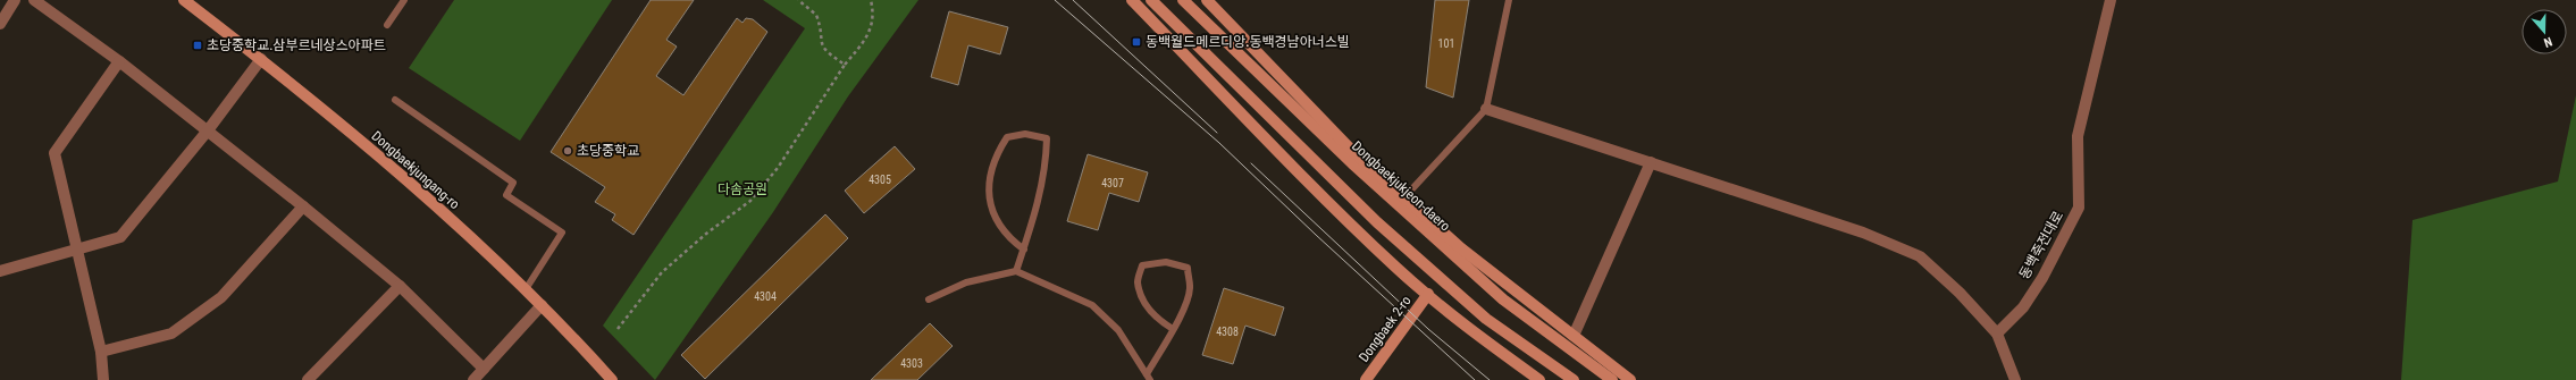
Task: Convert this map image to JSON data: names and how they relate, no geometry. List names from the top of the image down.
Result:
{
  "streets": {
    "main road": ["Dongbaekjungang-ro", "Dongbaekjukjeon-daero", "Dongbaek 2-ro"],
    "street": ["동백죽전대로"]
  },
  "parks": ["다솜공원"],
  "places": {
    "transit": ["동백월드메르디앙.동백경남아너스빌", "초당중학교.삼부르네상스아파트"],
    "other": ["초당중학교"]
  },
  "house_numbers": [
    "101",
    "4305",
    "4307",
    "4304",
    "4308",
    "4303"
  ],
  "north": "bottom"
}
